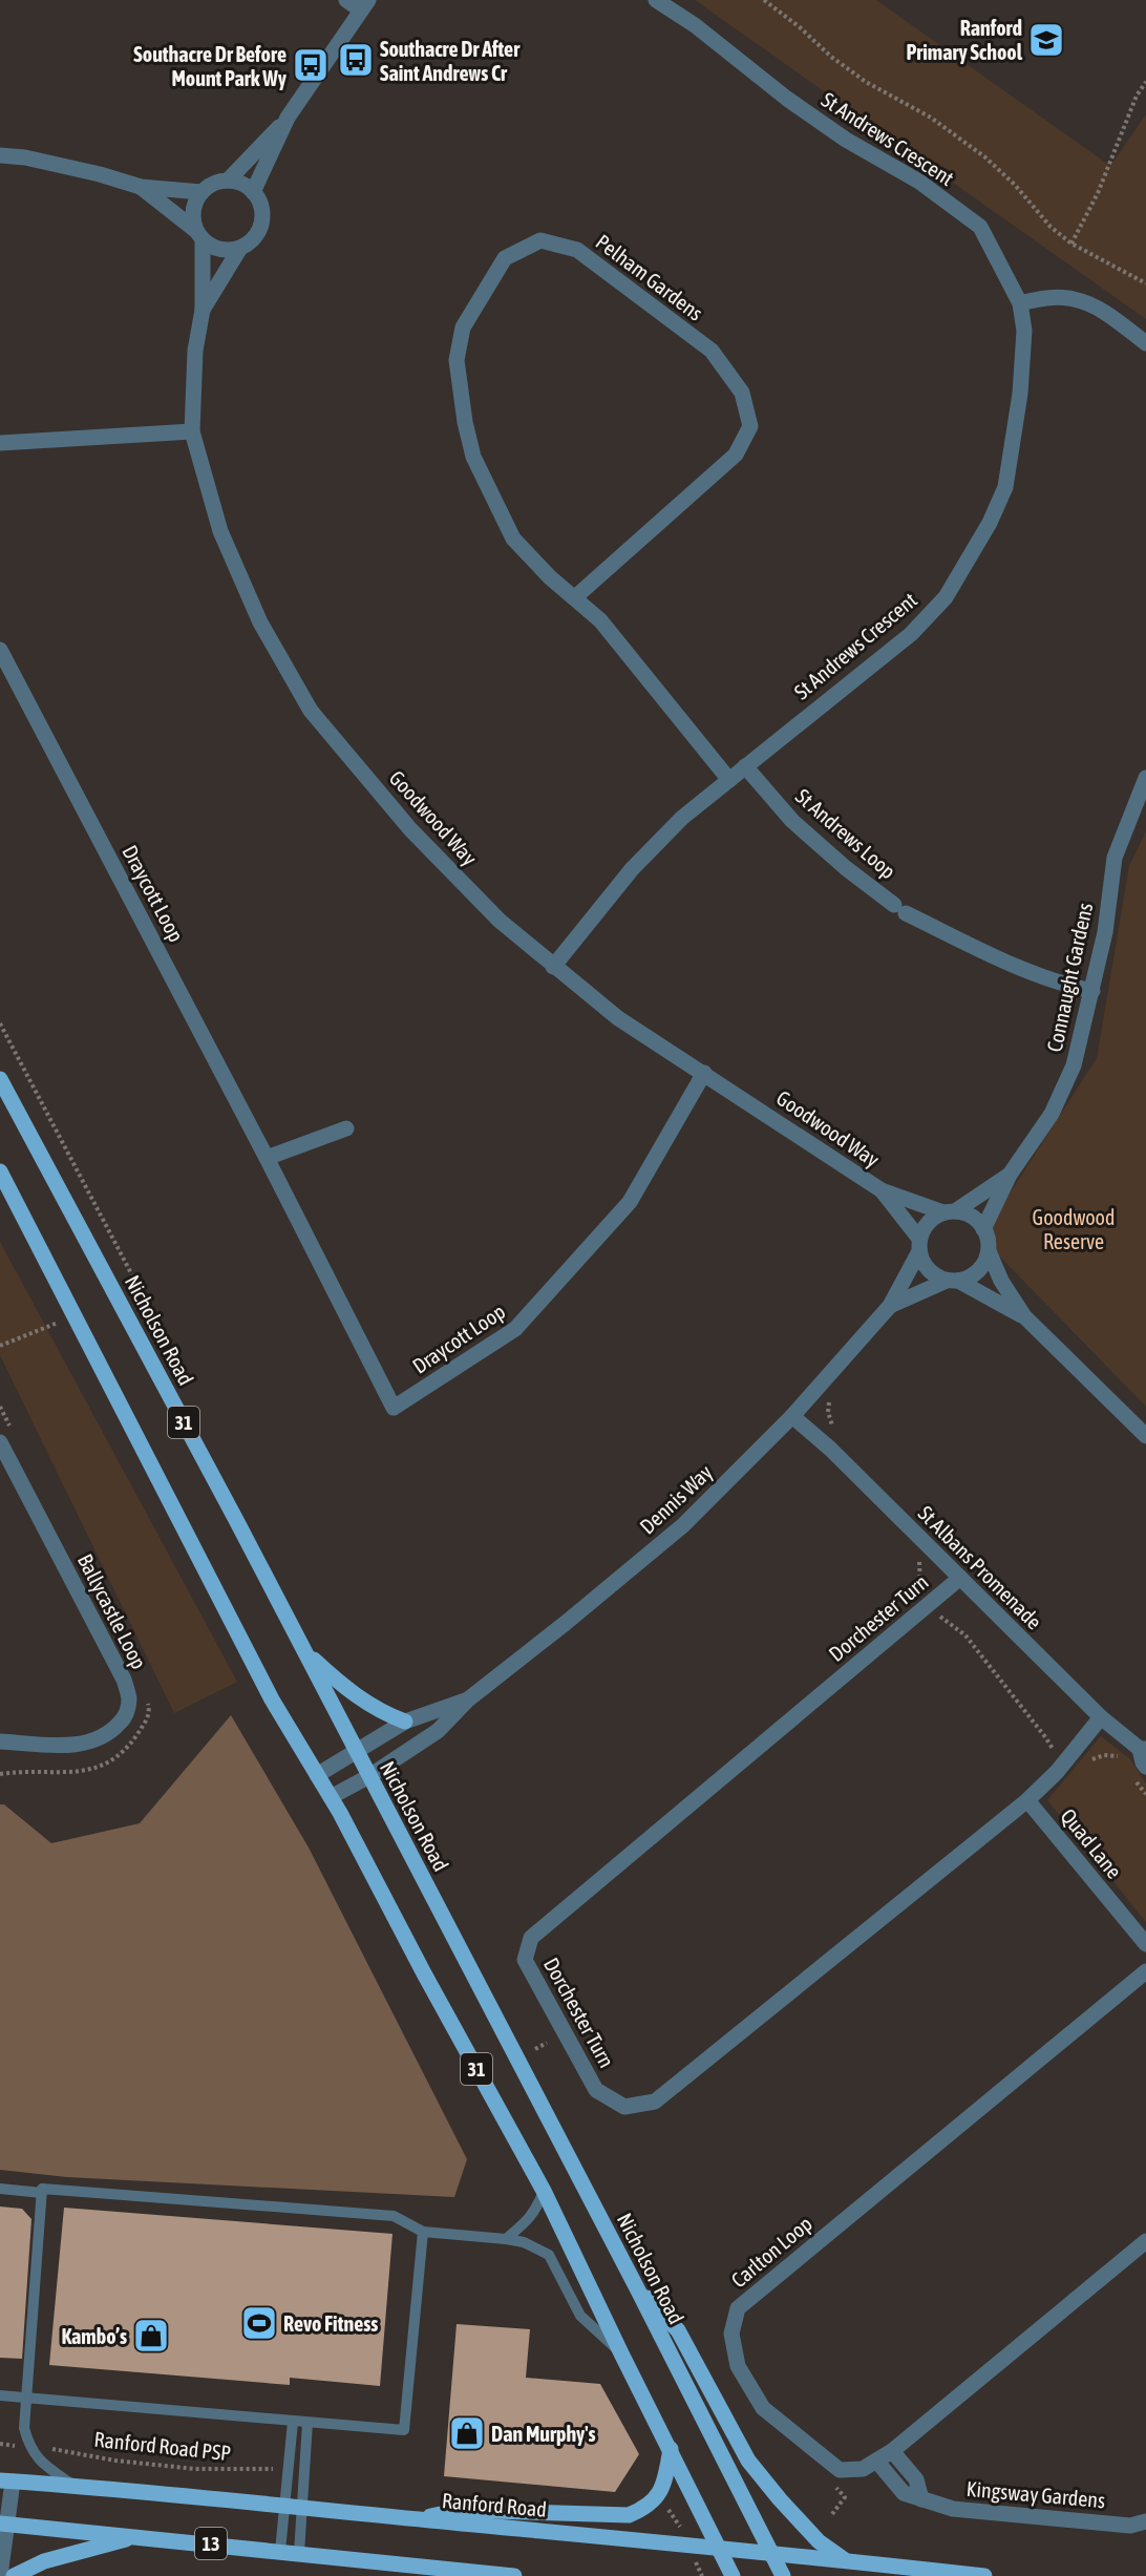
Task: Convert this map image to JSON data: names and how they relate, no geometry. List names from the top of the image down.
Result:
{
  "streets": {
    "main road": [
      "Nicholson Road",
      "31",
      "Ranford Road",
      "13"
    ],
    "street": [
      "St Andrews Crescent",
      "Pelham Gardens",
      "Goodwood Way",
      "St Andrews Loop",
      "Draycott Loop",
      "Connaught Gardens",
      "Dennis Way",
      "St Albans Promenade",
      "Ballycastle Loop",
      "Dorchester Turn",
      "Quad Lane",
      "Carlton Loop",
      "Kingsway Gardens"
    ],
    "path": ["Ranford Road PSP"]
  },
  "crossings": [
    ["St Andrews Crescent", "Pelham Gardens"],
    ["St Andrews Crescent", "Goodwood Way"],
    ["St Andrews Crescent", "St Andrews Loop"],
    ["Goodwood Way", "Draycott Loop"],
    ["Goodwood Way", "Connaught Gardens"],
    ["Goodwood Way", "Dennis Way"],
    ["St Andrews Loop", "Connaught Gardens"],
    ["Connaught Gardens", "Dennis Way"],
    ["Nicholson Road", "Dennis Way"],
    ["Nicholson Road", "Ranford Road"],
    ["31", "Dennis Way"],
    ["31", "Ranford Road"],
    ["Dennis Way", "St Albans Promenade"],
    ["St Albans Promenade", "Dorchester Turn"],
    ["Dorchester Turn", "Quad Lane"]
  ],
  "parks": ["Goodwood Reserve"],
  "places": {
    "school or university": ["Ranford Primary School"],
    "bus stop": ["Southacre Dr After Saint Andrews Cr", "Southacre Dr Before Mount Park Wy"],
    "sports": ["Revo Fitness"],
    "shop": ["Kambo’s", "Dan Murphy's"]
  }
}
